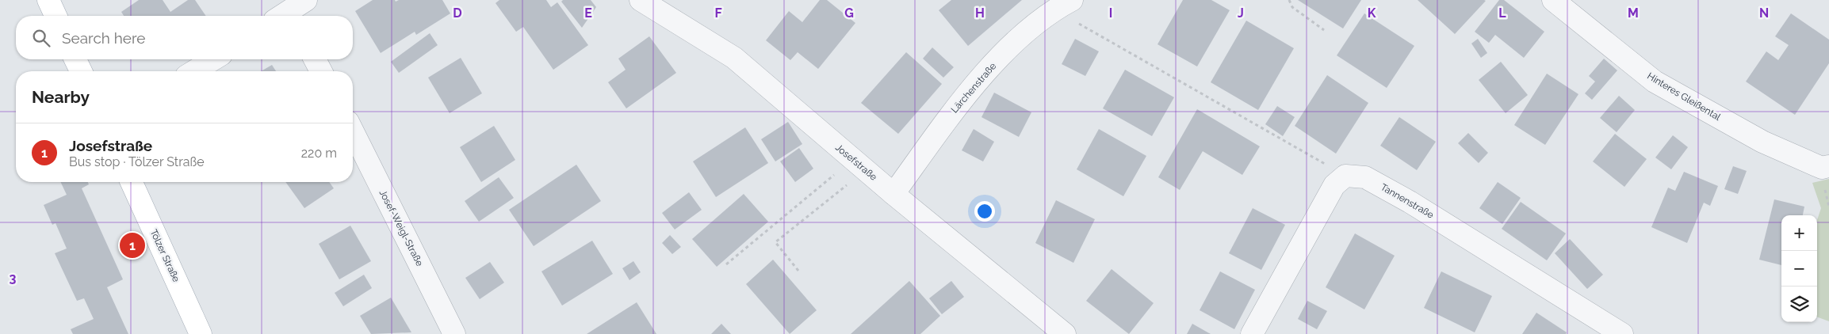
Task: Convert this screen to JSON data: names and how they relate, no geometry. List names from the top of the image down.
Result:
{
  "streets": {
    "main road": ["Tölzer Straße"],
    "street": [
      "Lärchenstraße",
      "Hinteres Gleißental",
      "Josefstraße",
      "Tannenstraße",
      "Josef-Weigl-Straße"
    ]
  },
  "crossings": [
    ["Lärchenstraße", "Josefstraße"]
  ],
  "page": {
    "search": "Search here",
    "heading": "Nearby",
    "list": [
      {
        "mark": "1",
        "name": "Josefstraße",
        "note": "Bus stop · Tölzer Straße",
        "value": "220 m"
      }
    ],
    "map_buttons": ["+", "−"],
    "pins": "1"
  },
  "grid": {
    "columns": [
      "D",
      "E",
      "F",
      "G",
      "H",
      "I",
      "J",
      "K",
      "L",
      "M",
      "N"
    ],
    "rows": ["3"]
  }
}
